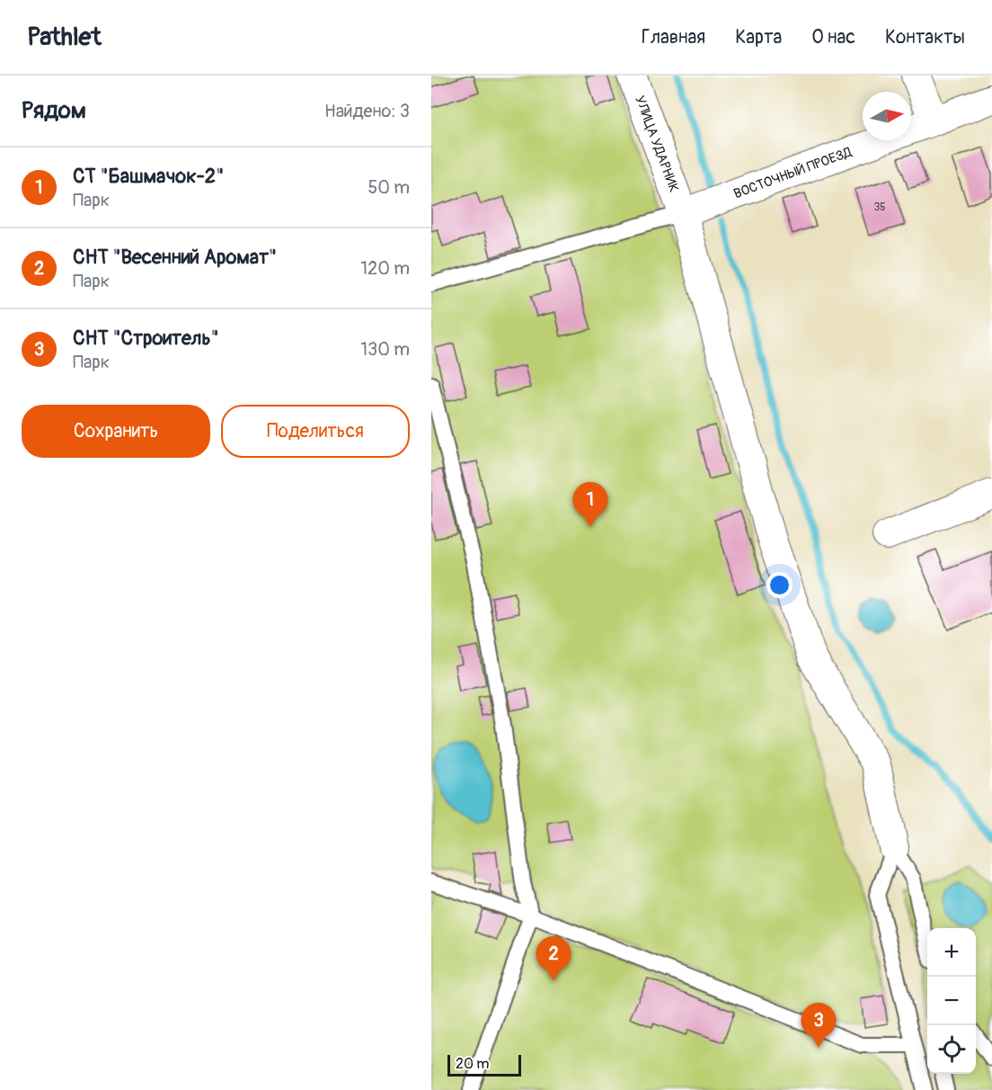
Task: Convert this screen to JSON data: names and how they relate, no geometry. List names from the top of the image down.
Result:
{
  "streets": {
    "street": ["УЛИЦА УДАРНИК", "ВОСТОЧНЫЙ ПРОЕЗД"]
  },
  "crossings": [
    ["УЛИЦА УДАРНИК", "ВОСТОЧНЫЙ ПРОЕЗД"]
  ],
  "house_numbers": ["35"],
  "scale_bar": "20 m",
  "north": "right",
  "page": {
    "header": "Pathlet",
    "nav": [
      "Главная",
      "Карта",
      "О нас",
      "Контакты"
    ],
    "heading": ["Рядом", "Найдено: 3"],
    "list": [
      {
        "mark": "1",
        "name": "СТ \"Башмачок-2\"",
        "note": "Парк",
        "value": "50 m"
      },
      {
        "mark": "2",
        "name": "СНТ \"Весенний Аромат\"",
        "note": "Парк",
        "value": "120 m"
      },
      {
        "mark": "3",
        "name": "СНТ \"Строитель\"",
        "note": "Парк",
        "value": "130 m"
      }
    ],
    "buttons": ["Сохранить", "Поделиться"],
    "pins": ["1", "2", "3"],
    "map_buttons": ["+", "−"],
    "scale": "20 m"
  }
}
